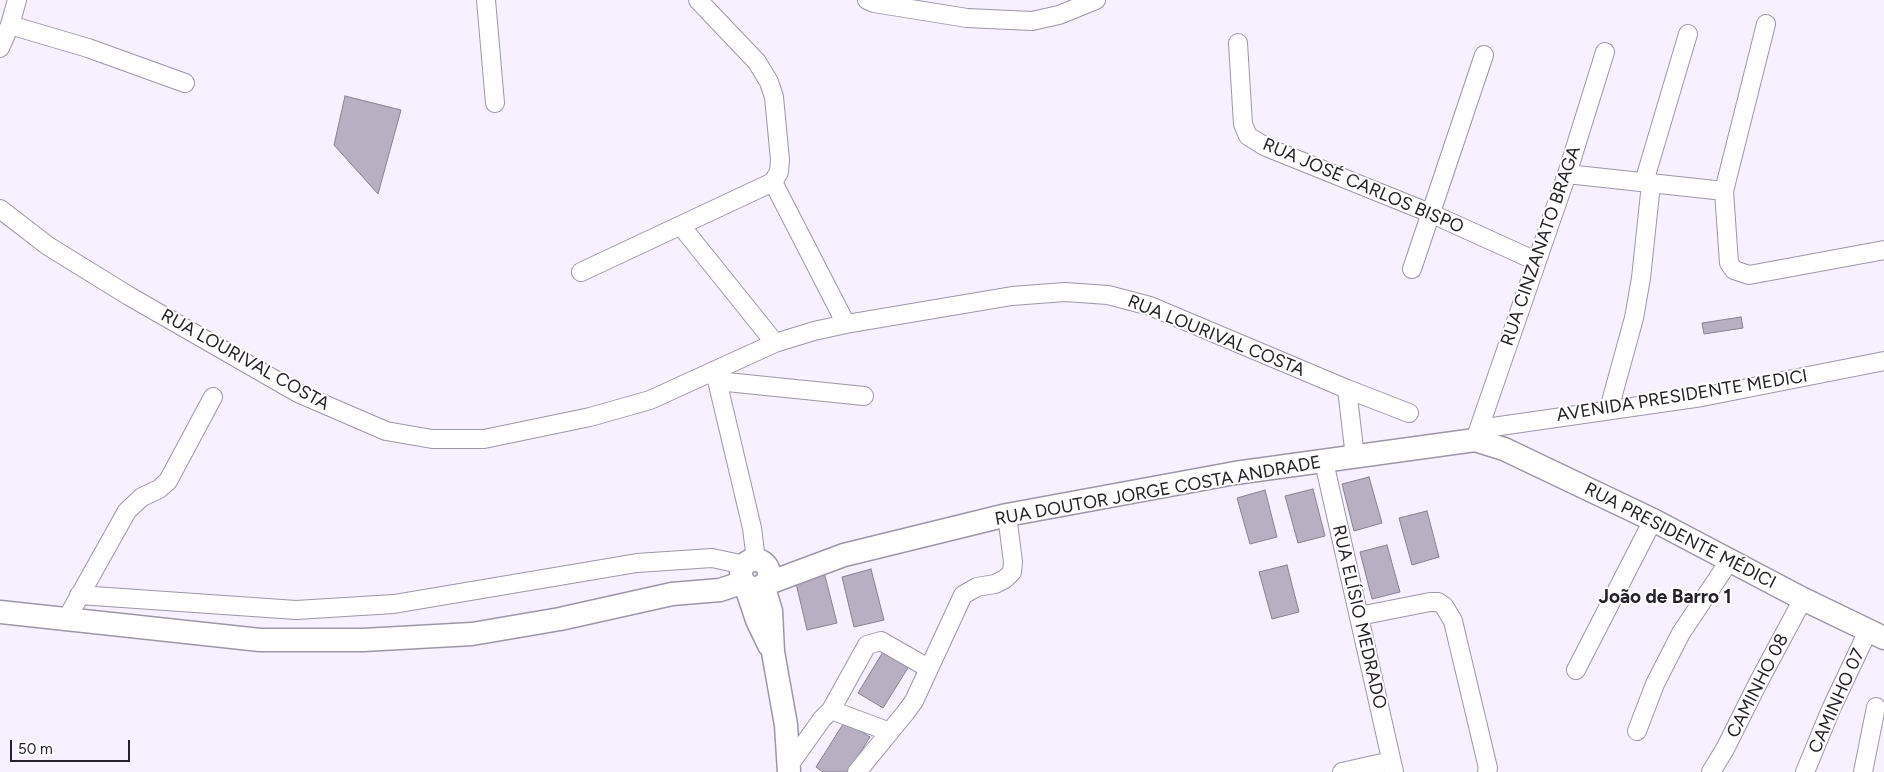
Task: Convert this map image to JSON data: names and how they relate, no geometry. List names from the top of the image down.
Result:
{
  "streets": {
    "main road": ["RUA DOUTOR JORGE COSTA ANDRADE", "RUA PRESIDENTE MÉDICI"],
    "street": [
      "RUA JOSÉ CARLOS BISPO",
      "RUA CINZANATO BRAGA",
      "RUA LOURIVAL COSTA",
      "AVENIDA PRESIDENTE MEDICI",
      "RUA ELÍSIO MEDRADO",
      "CAMINHO 08",
      "CAMINHO 07"
    ]
  },
  "crossings": [
    ["RUA JOSÉ CARLOS BISPO", "RUA CINZANATO BRAGA"],
    ["RUA CINZANATO BRAGA", "AVENIDA PRESIDENTE MEDICI"],
    ["RUA CINZANATO BRAGA", "RUA DOUTOR JORGE COSTA ANDRADE"],
    ["RUA CINZANATO BRAGA", "RUA PRESIDENTE MÉDICI"],
    ["AVENIDA PRESIDENTE MEDICI", "RUA DOUTOR JORGE COSTA ANDRADE"],
    ["AVENIDA PRESIDENTE MEDICI", "RUA PRESIDENTE MÉDICI"],
    ["RUA DOUTOR JORGE COSTA ANDRADE", "RUA PRESIDENTE MÉDICI"],
    ["RUA DOUTOR JORGE COSTA ANDRADE", "RUA ELÍSIO MEDRADO"],
    ["RUA PRESIDENTE MÉDICI", "CAMINHO 08"],
    ["RUA PRESIDENTE MÉDICI", "CAMINHO 07"]
  ],
  "districts": ["João de Barro 1"],
  "scale_bar": "50 m"
}
